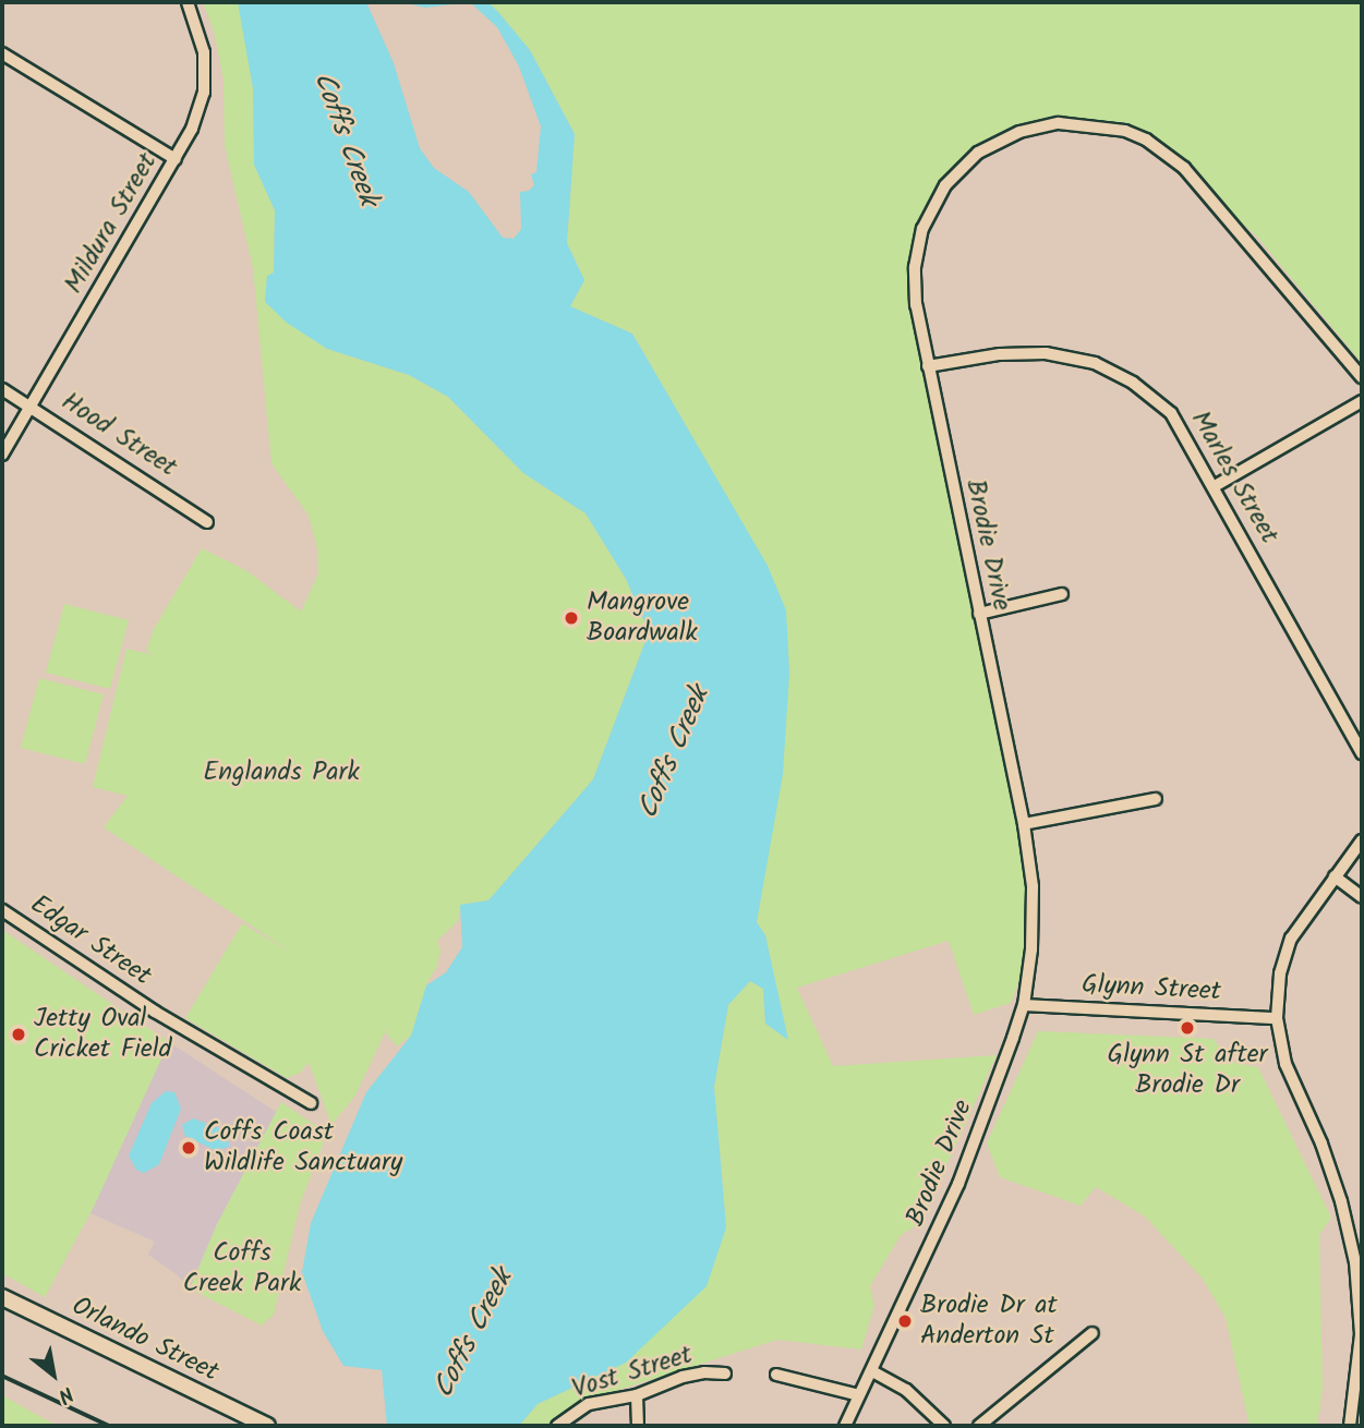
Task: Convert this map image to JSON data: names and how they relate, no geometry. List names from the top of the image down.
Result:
{
  "streets": {
    "street": [
      "Mildura Street",
      "Hood Street",
      "Marles Street",
      "Brodie Drive",
      "Edgar Street",
      "Glynn Street",
      "Orlando Street",
      "Vost Street"
    ]
  },
  "crossings": [
    ["Mildura Street", "Hood Street"],
    ["Marles Street", "Brodie Drive"],
    ["Brodie Drive", "Glynn Street"]
  ],
  "water": ["Coffs Creek"],
  "parks": ["Englands Park", "Coffs Creek Park"],
  "places": [
    "Mangrove Boardwalk",
    "Glynn St after Brodie Dr",
    "Jetty Oval Cricket Field",
    "Coffs Coast Wildlife Sanctuary",
    "Brodie Dr at Anderton St"
  ],
  "north": "bottom right"
}
